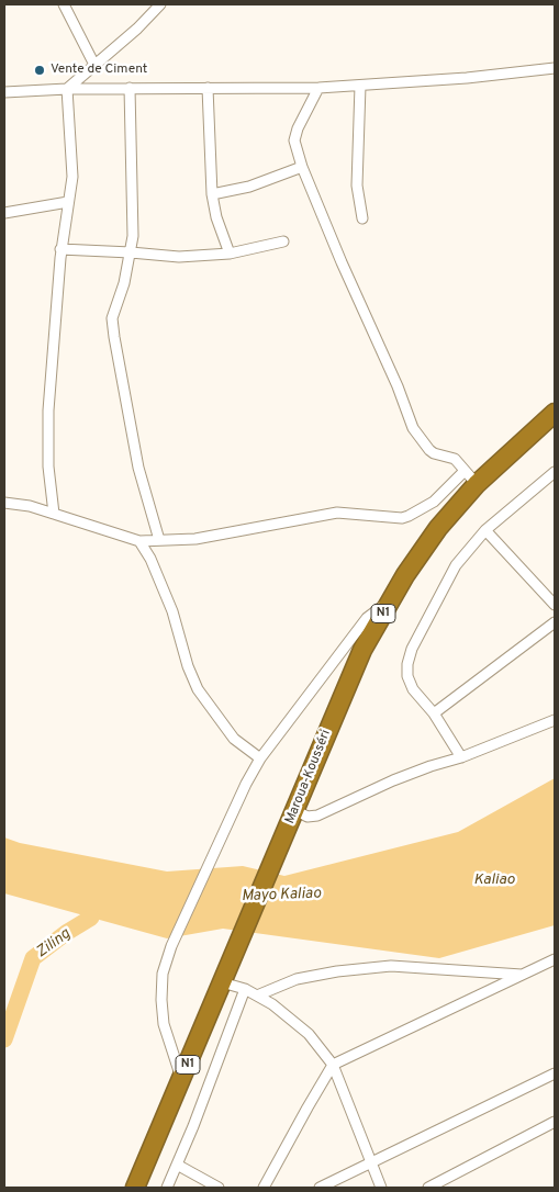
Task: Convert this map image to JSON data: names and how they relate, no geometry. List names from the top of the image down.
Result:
{
  "streets": {
    "highway": ["N1", "Maroua-Kousséri"]
  },
  "water": ["Kaliao", "Mayo Kaliao", "Ziling"],
  "places": ["Vente de Ciment"]
}
